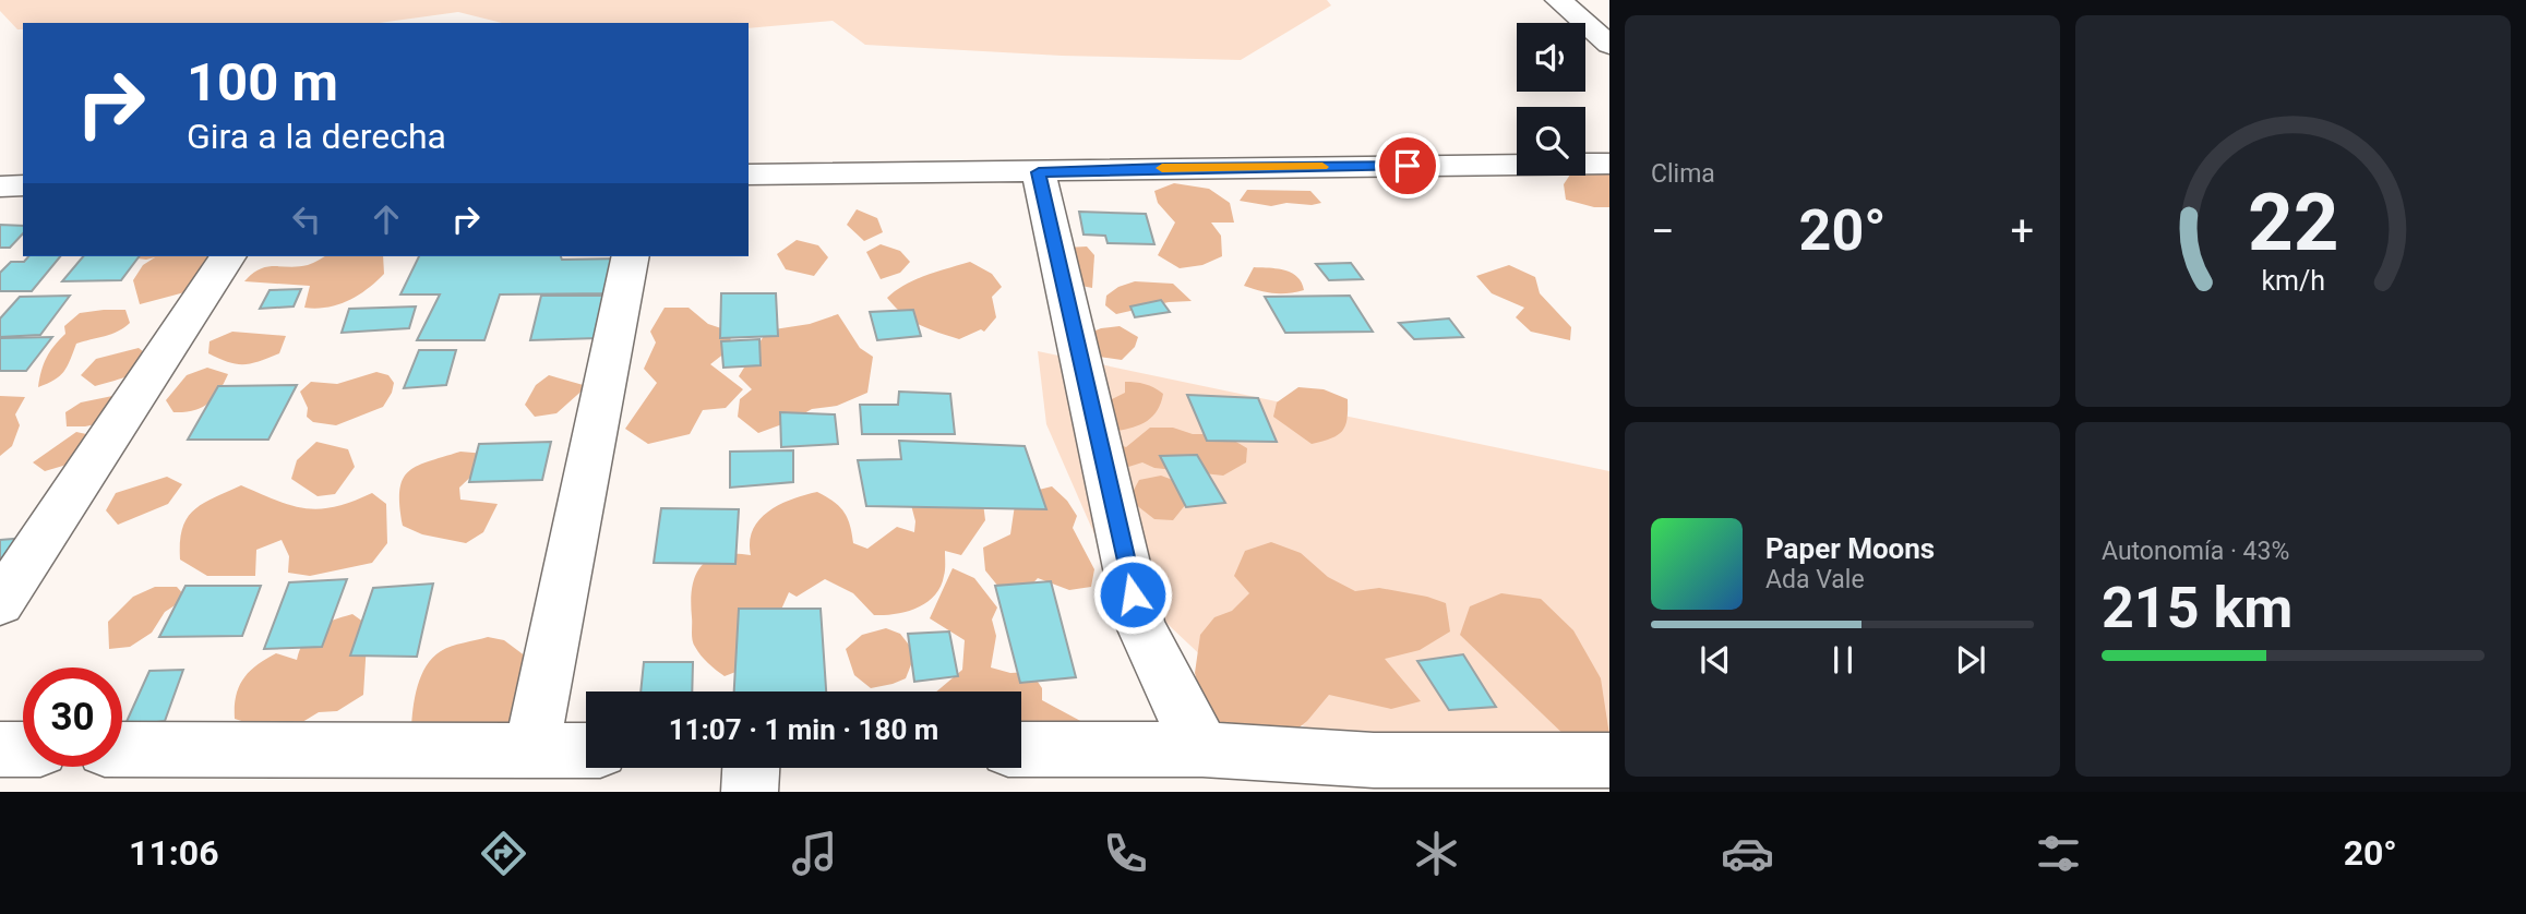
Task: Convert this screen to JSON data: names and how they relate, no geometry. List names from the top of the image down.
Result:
{
  "page": {
    "tile": [
      "Clima",
      ["Autonomía · 43%", "215 km"]
    ],
    "turn": ["100 m", "Gira a la derecha"],
    "heat": ["−", "20°", "+"],
    "song": ["Paper Moons", "Ada Vale"],
    "limit": "30",
    "trip": "11:07 · 1 min · 180 m",
    "tabs": ["11:06", "20°"],
    "gauge": ["22", "km/h"]
  }
}
